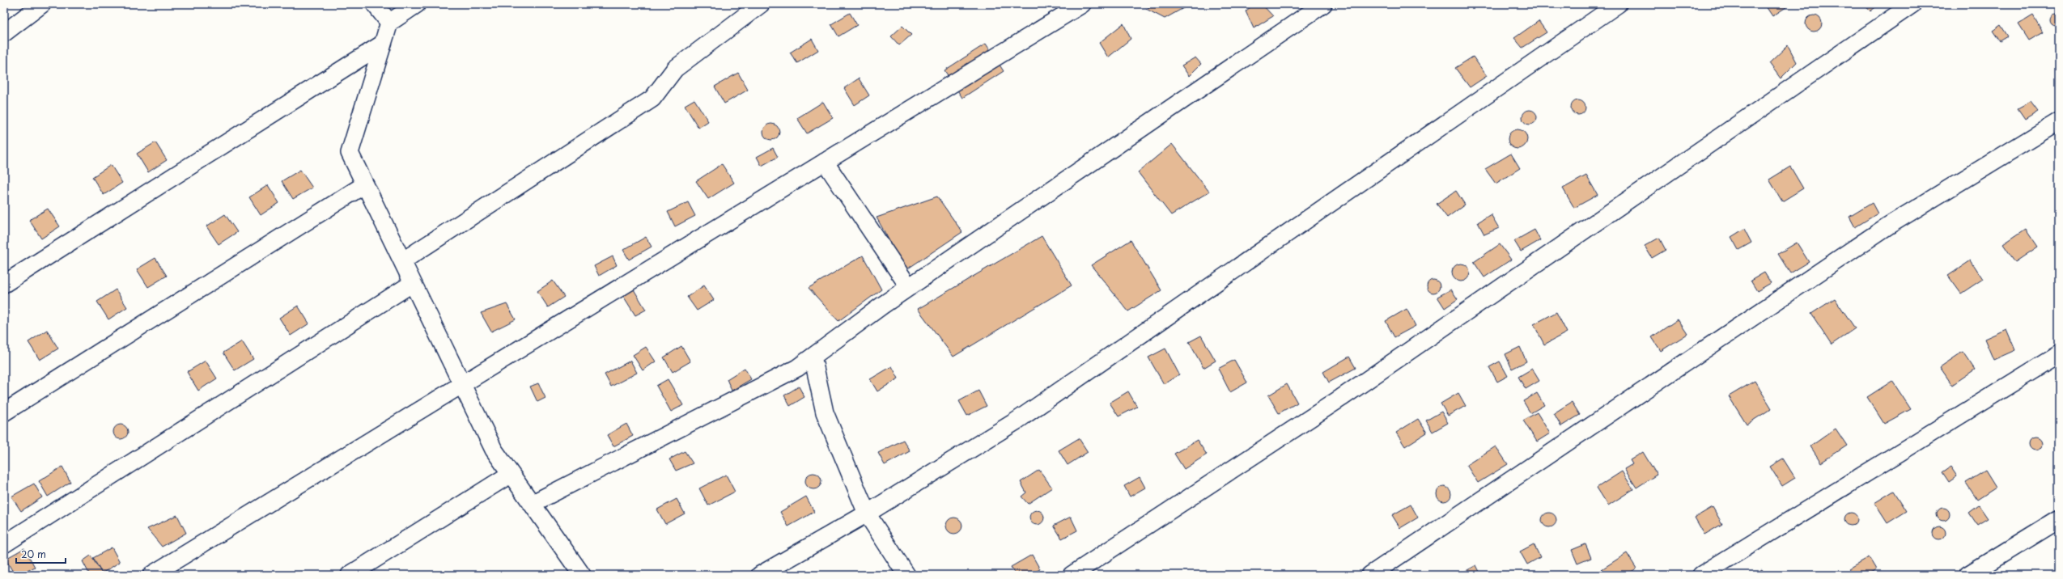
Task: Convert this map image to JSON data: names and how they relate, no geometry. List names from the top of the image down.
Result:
{
  "scale_bar": "20 m"
}
